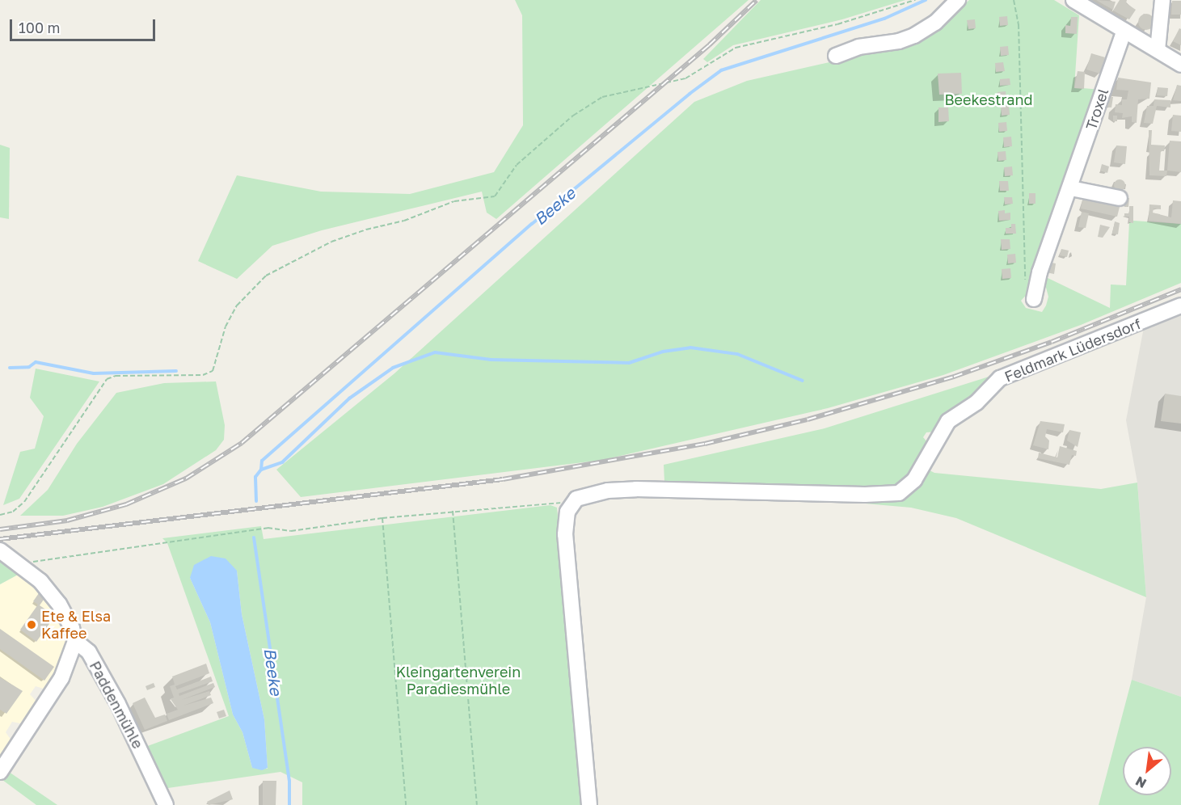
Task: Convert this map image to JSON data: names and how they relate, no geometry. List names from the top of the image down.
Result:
{
  "streets": {
    "street": ["Troxel", "Feldmark Lüdersdorf", "Paddenmühle"]
  },
  "water": ["Beeke"],
  "parks": ["Beekestrand", "Kleingartenverein Paradiesmühle"],
  "places": ["Ete & Elsa Kaffee"],
  "scale_bar": "100 m",
  "north": "bottom left"
}
